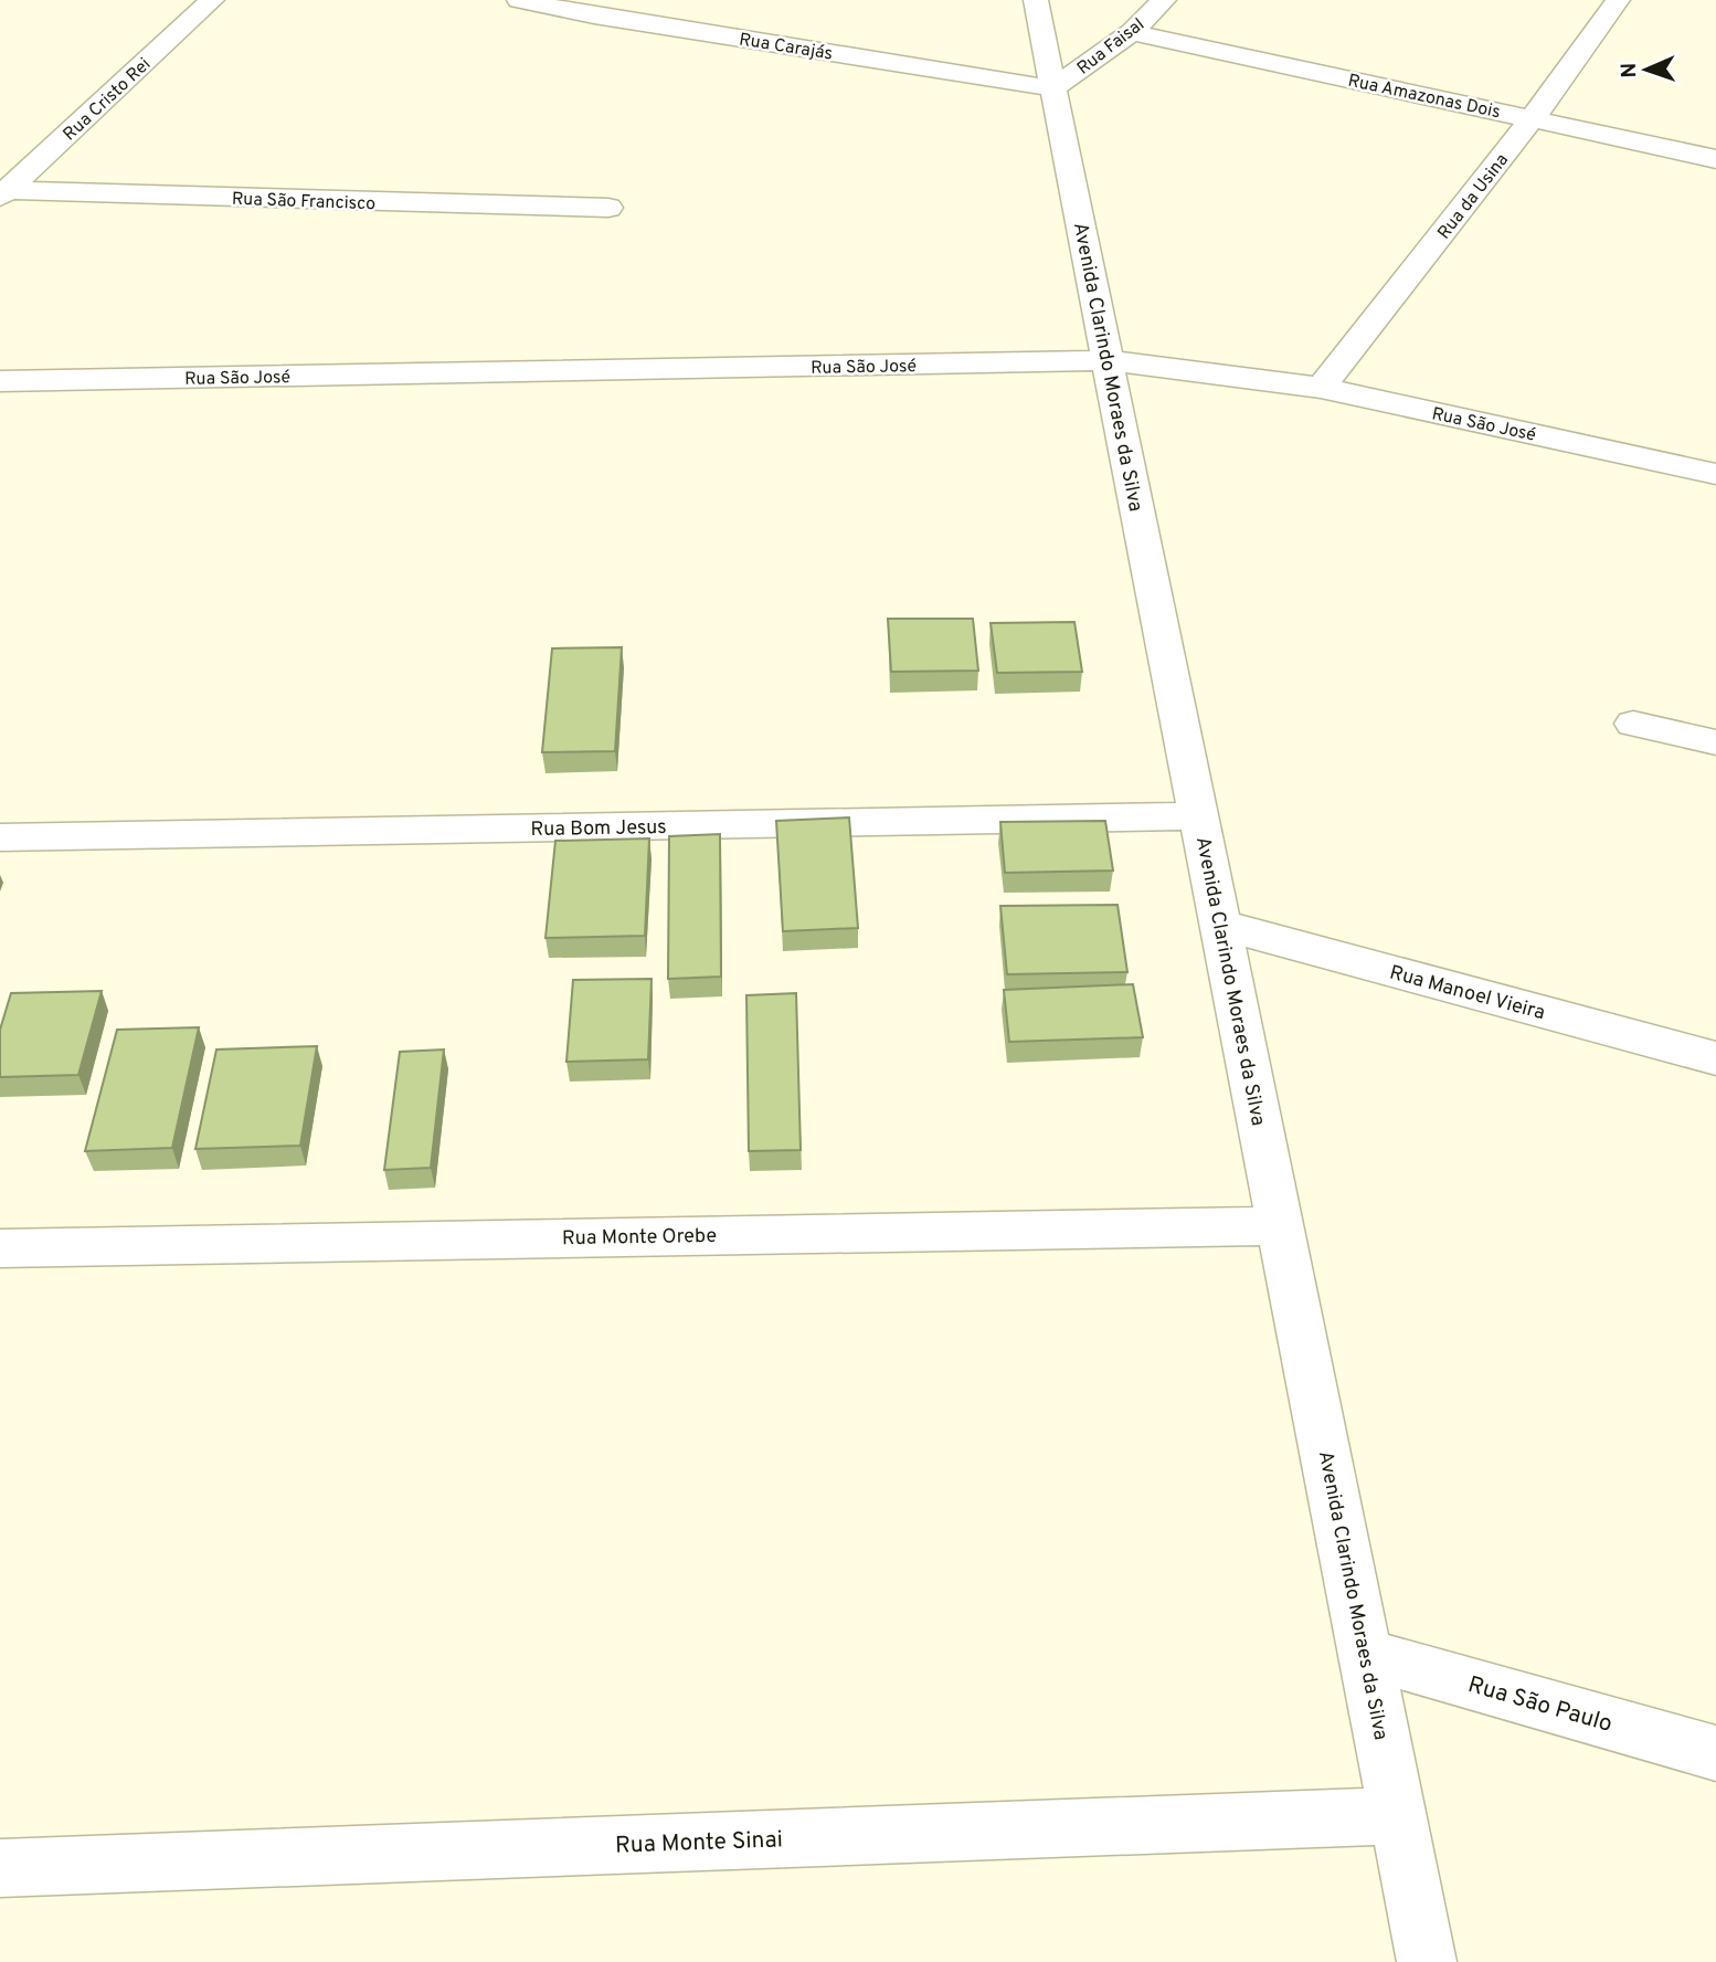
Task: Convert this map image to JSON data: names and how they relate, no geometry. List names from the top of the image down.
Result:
{
  "streets": {
    "street": [
      "Rua Carajás",
      "Rua Faisal",
      "Rua Amazonas Dois",
      "Rua Cristo Rei",
      "Rua da Usina",
      "Rua São Francisco",
      "Rua São José",
      "Avenida Clarindo Moraes da Silva",
      "Rua Bom Jesus",
      "Rua Manoel Vieira",
      "Rua Monte Orebe",
      "Rua São Paulo",
      "Rua Monte Sinai"
    ]
  },
  "crossings": [
    ["Rua Carajás", "Rua Faisal"],
    ["Rua Carajás", "Avenida Clarindo Moraes da Silva"],
    ["Rua Faisal", "Rua Amazonas Dois"],
    ["Rua Faisal", "Avenida Clarindo Moraes da Silva"],
    ["Rua Amazonas Dois", "Rua da Usina"],
    ["Rua Cristo Rei", "Rua São Francisco"],
    ["Rua da Usina", "Rua São José"],
    ["Rua São José", "Avenida Clarindo Moraes da Silva"],
    ["Avenida Clarindo Moraes da Silva", "Rua Bom Jesus"],
    ["Avenida Clarindo Moraes da Silva", "Rua Manoel Vieira"],
    ["Avenida Clarindo Moraes da Silva", "Rua Monte Orebe"],
    ["Avenida Clarindo Moraes da Silva", "Rua São Paulo"],
    ["Avenida Clarindo Moraes da Silva", "Rua Monte Sinai"]
  ],
  "north": "left"
}
